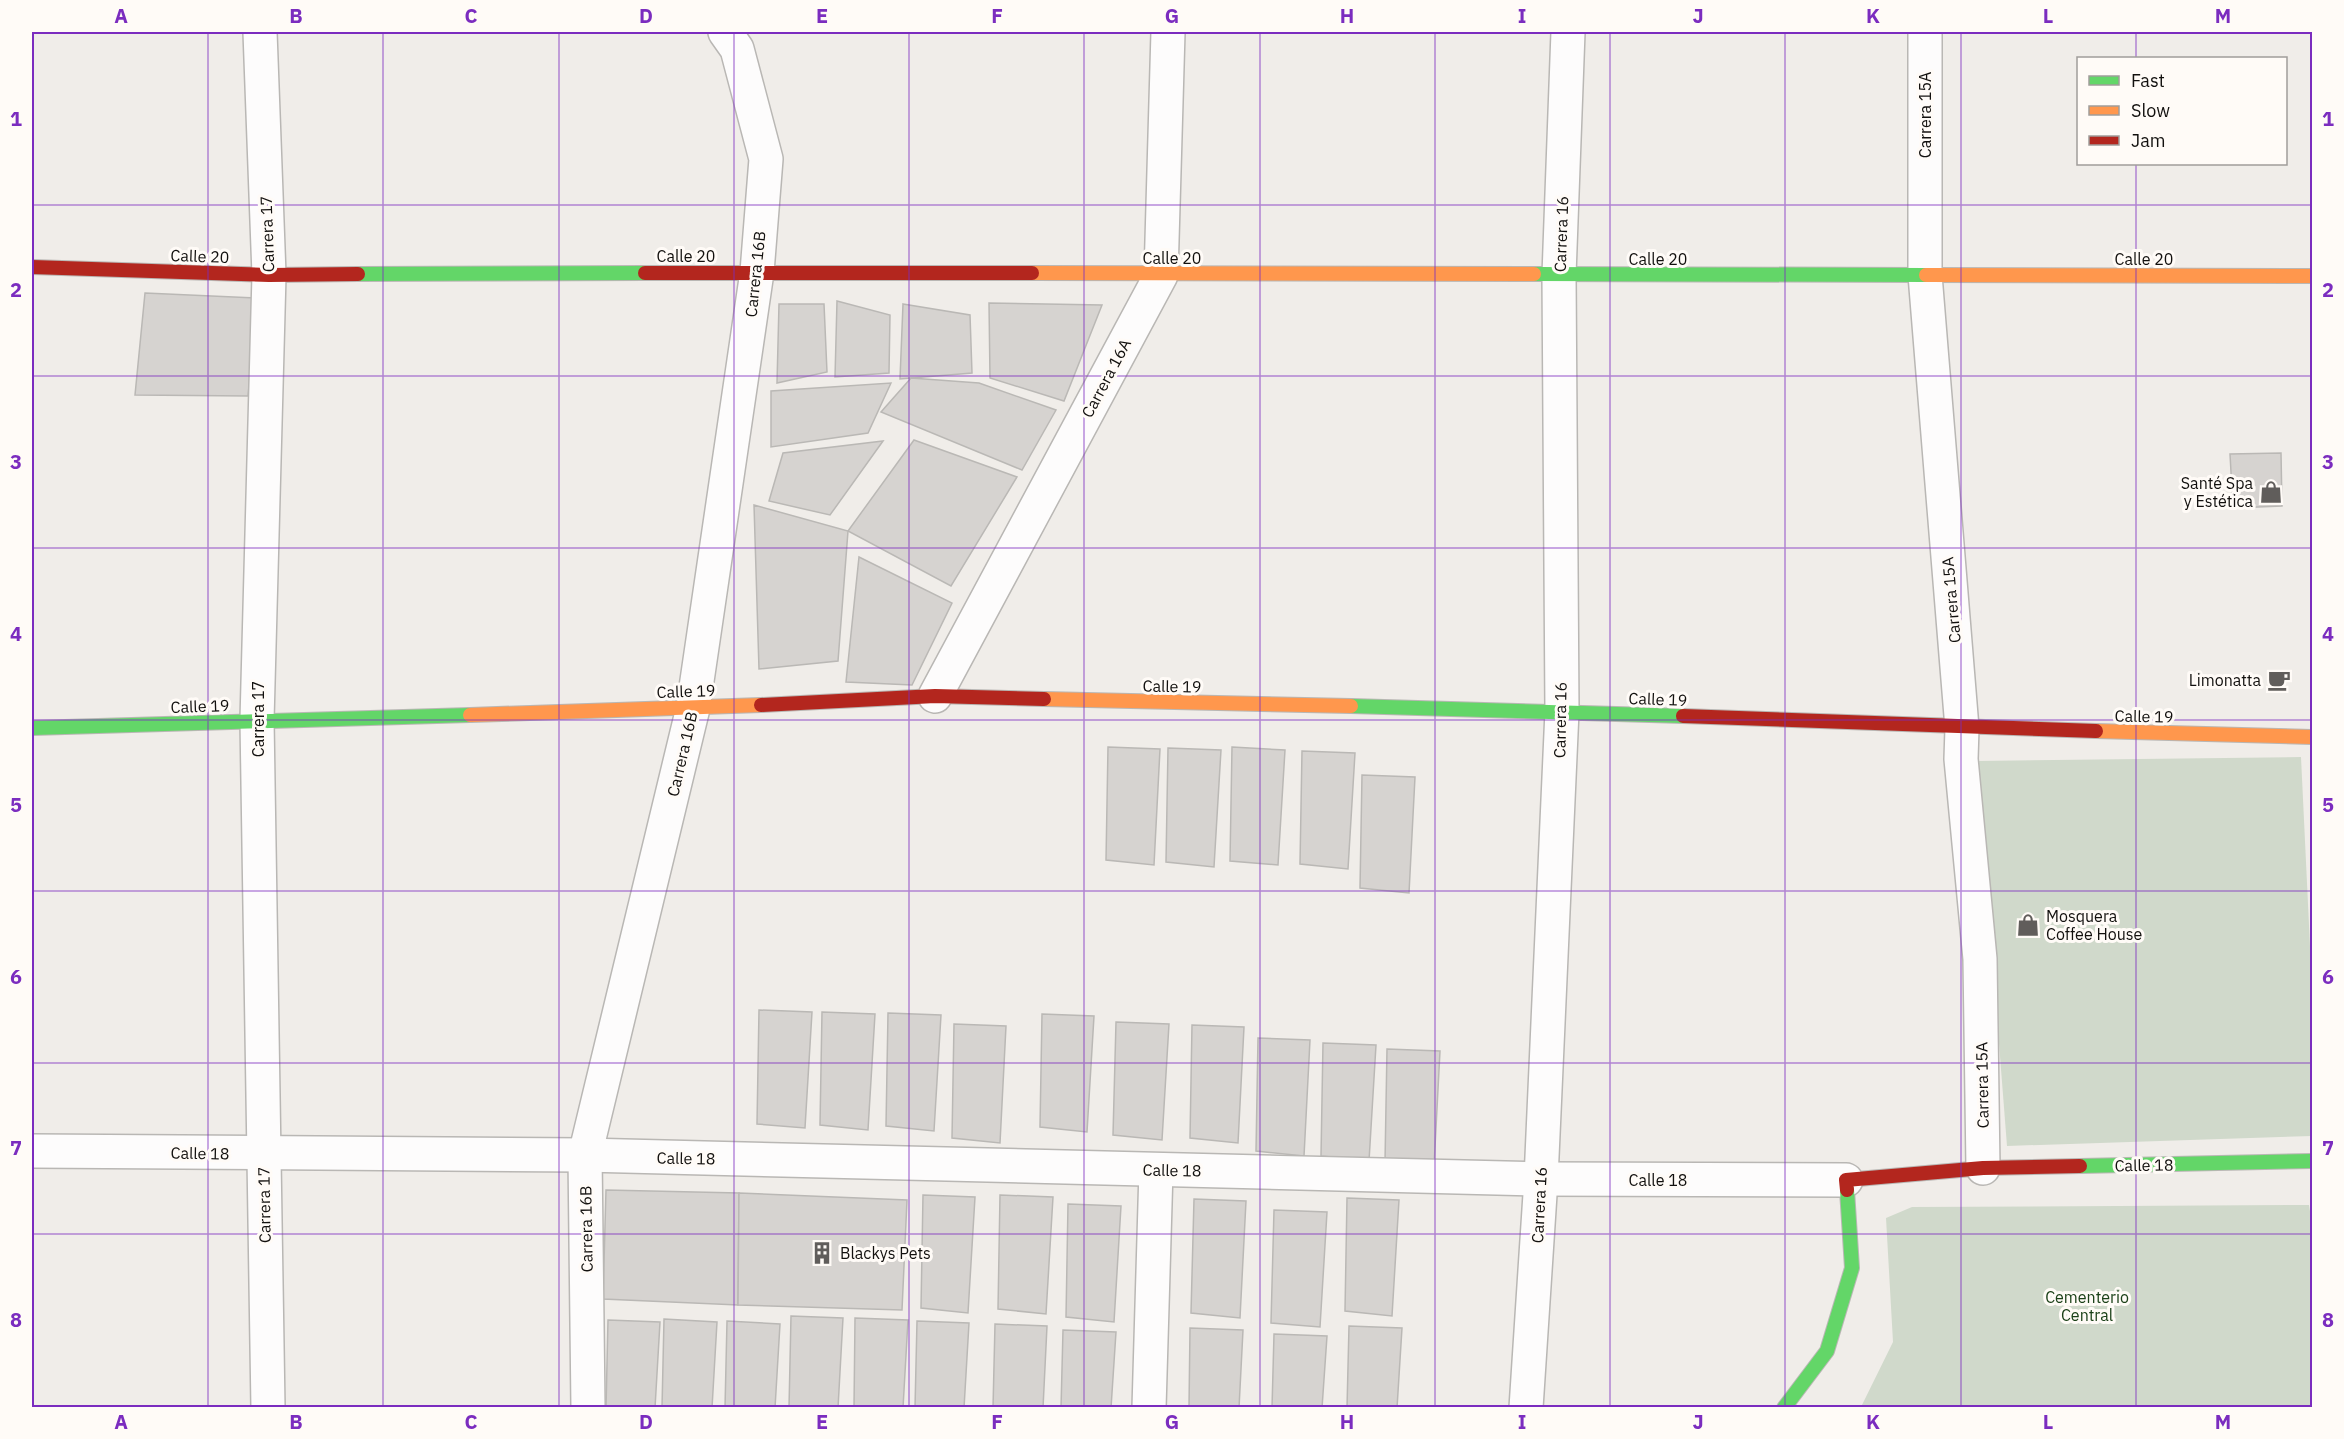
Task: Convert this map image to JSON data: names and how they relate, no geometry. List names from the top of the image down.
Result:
{
  "streets": {
    "street": [
      "Carrera 15A",
      "Carrera 17",
      "Carrera 16",
      "Calle 20",
      "Carrera 16B",
      "Carrera 16A",
      "Calle 19",
      "Calle 18"
    ]
  },
  "crossings": [
    ["Carrera 15A", "Calle 20"],
    ["Carrera 15A", "Calle 19"],
    ["Carrera 15A", "Calle 18"],
    ["Carrera 17", "Calle 20"],
    ["Carrera 17", "Calle 19"],
    ["Carrera 17", "Calle 18"],
    ["Carrera 16", "Calle 20"],
    ["Carrera 16", "Calle 19"],
    ["Carrera 16", "Calle 18"],
    ["Calle 20", "Carrera 16B"],
    ["Calle 20", "Carrera 16A"],
    ["Carrera 16B", "Calle 19"],
    ["Carrera 16B", "Calle 18"],
    ["Carrera 16A", "Calle 19"]
  ],
  "parks": ["Cementerio Central"],
  "places": {
    "shop": ["Santé Spa y Estética", "Mosquera Coffee House"],
    "cafe": ["Limonatta"],
    "building": ["Blackys Pets"]
  },
  "legend": ["Fast", "Slow", "Jam"],
  "grid": {
    "columns": [
      "A",
      "B",
      "C",
      "D",
      "E",
      "F",
      "G",
      "H",
      "I",
      "J",
      "K",
      "L",
      "M"
    ],
    "rows": [
      "1",
      "2",
      "3",
      "4",
      "5",
      "6",
      "7",
      "8"
    ]
  }
}
